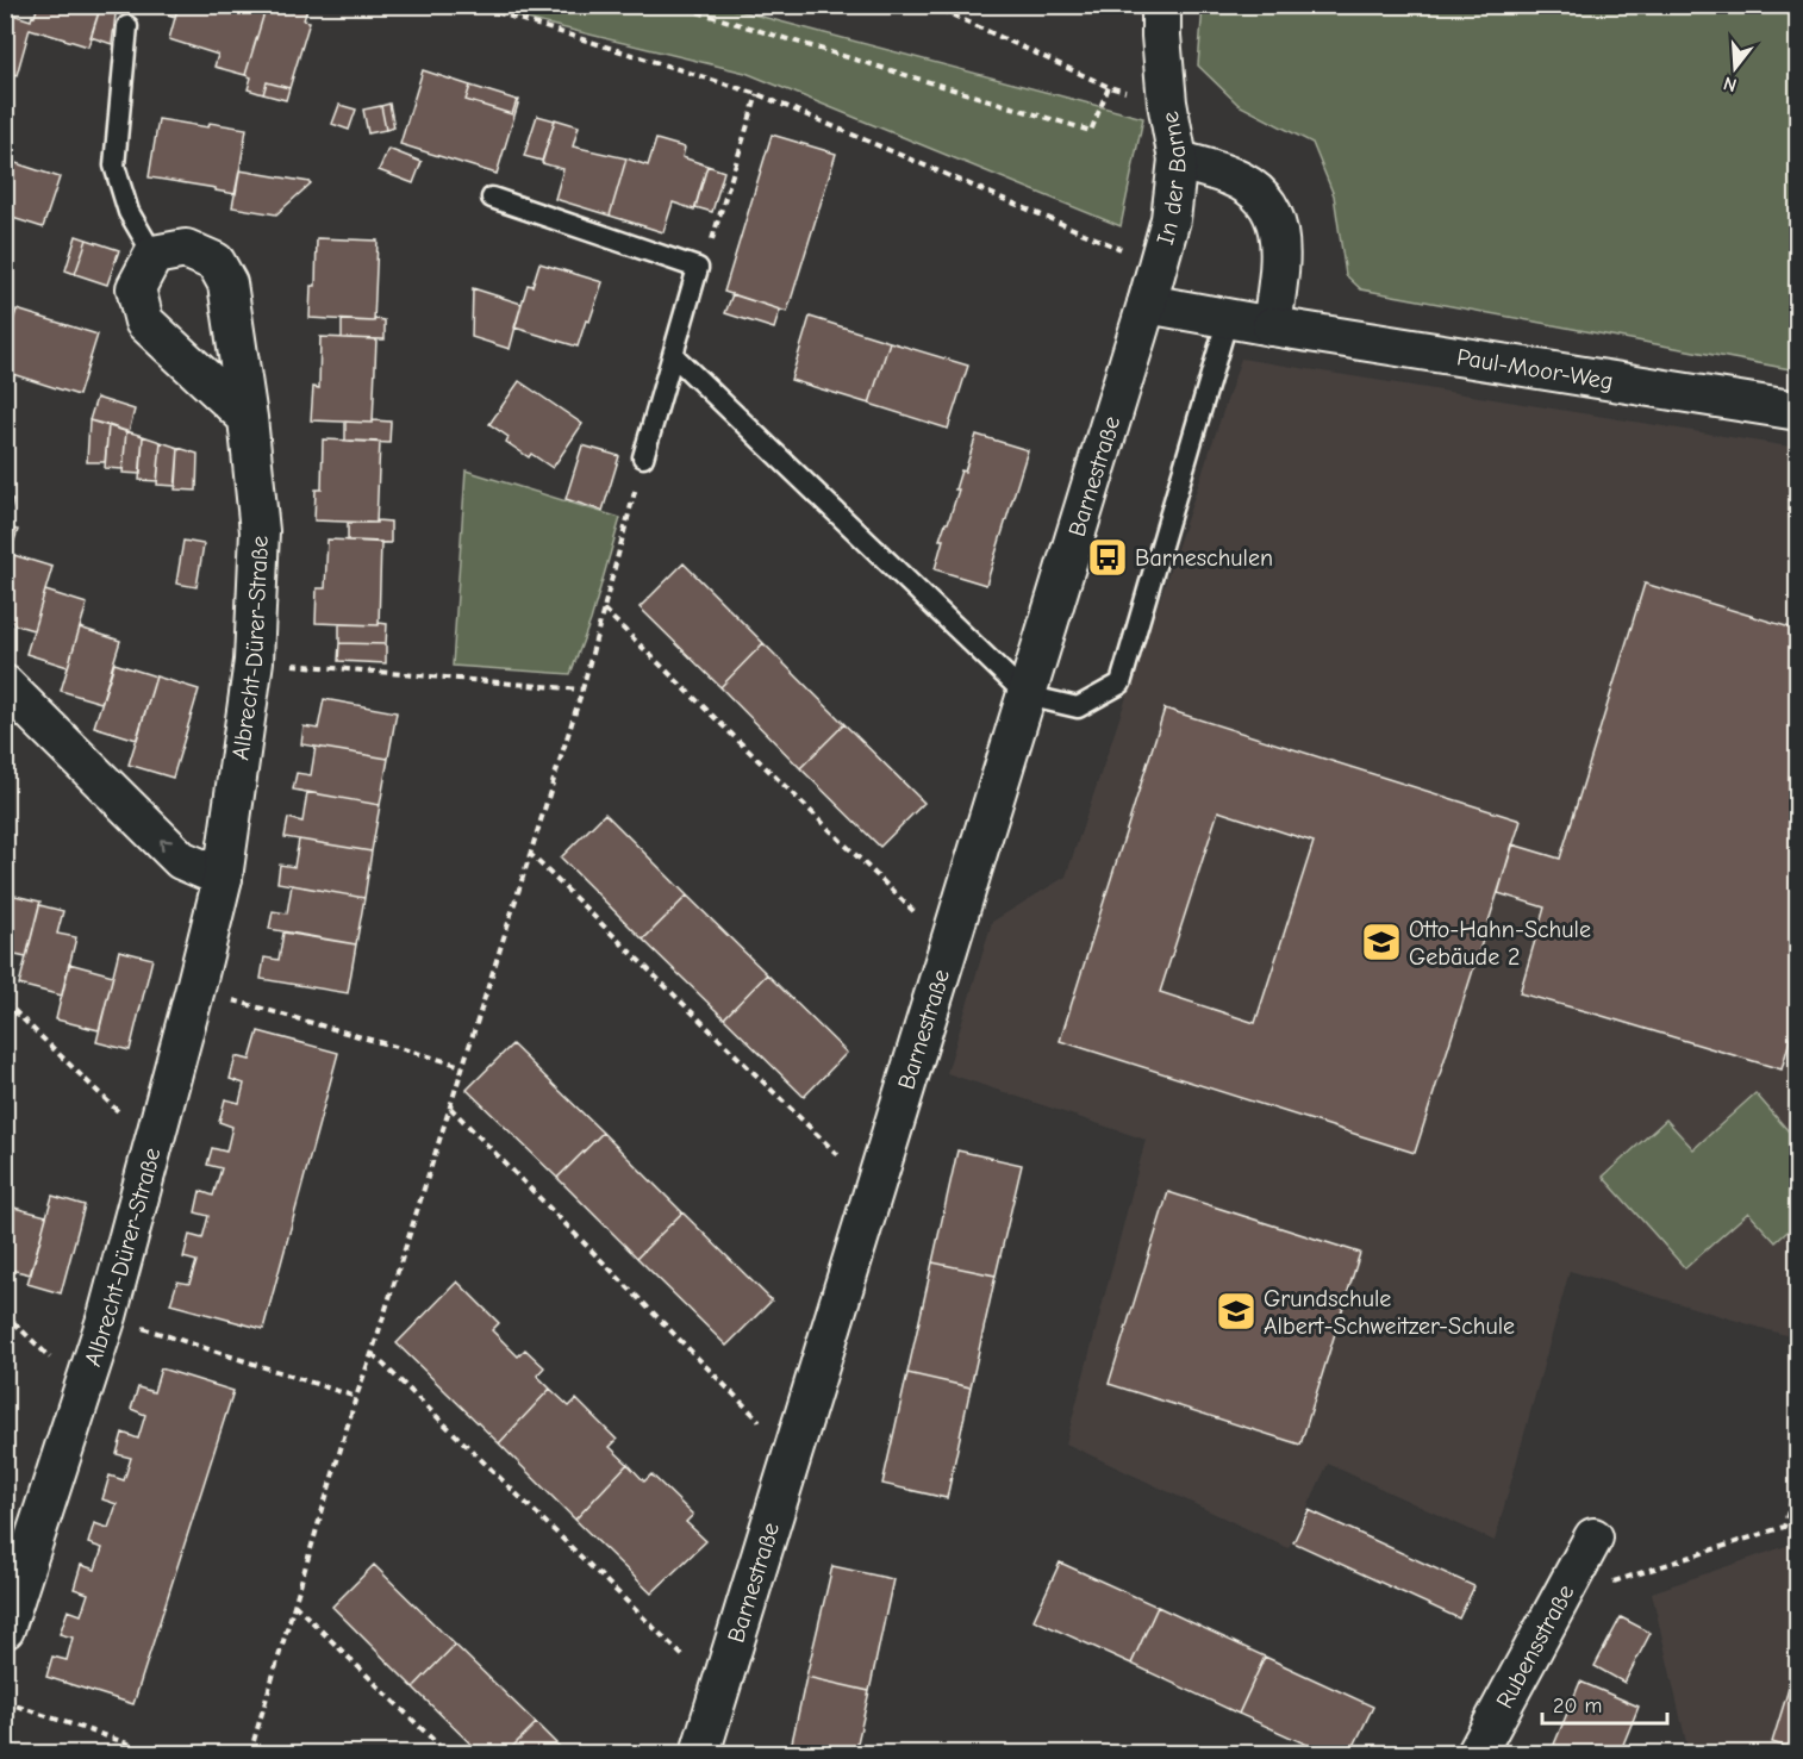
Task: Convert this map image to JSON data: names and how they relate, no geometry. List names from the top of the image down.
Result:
{
  "streets": {
    "street": [
      "In der Barne",
      "Paul-Moor-Weg",
      "Barnestraße",
      "Albrecht-Dürer-Straße",
      "Rubensstraße"
    ]
  },
  "crossings": [
    ["In der Barne", "Barnestraße"]
  ],
  "places": {
    "bus stop": ["Barneschulen"],
    "school or university": ["Otto-Hahn-Schule Gebäude 2", "Grundschule Albert-Schweitzer-Schule"]
  },
  "scale_bar": "20 m",
  "north": "bottom"
}
